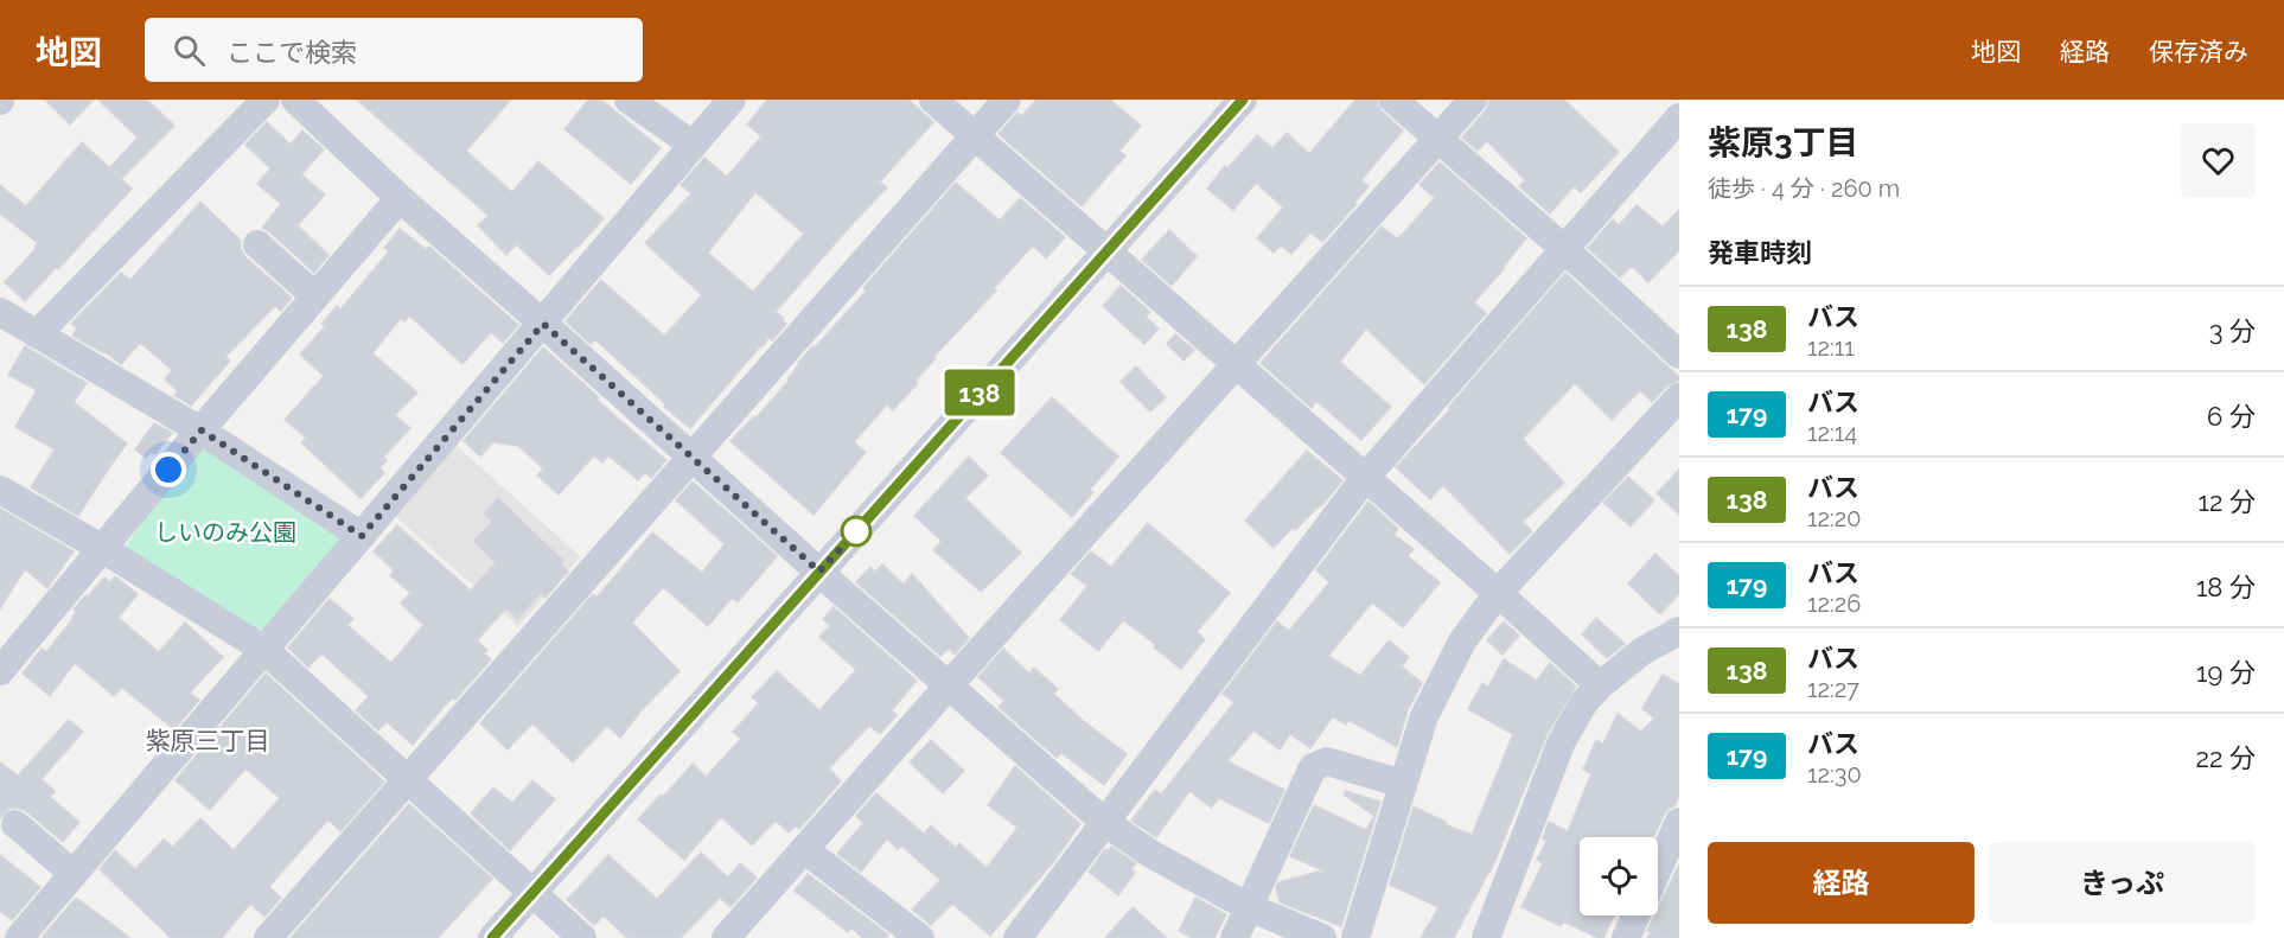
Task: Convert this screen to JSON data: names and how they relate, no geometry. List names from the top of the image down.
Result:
{
  "districts": ["紫原三丁目"],
  "parks": ["しいのみ公園"],
  "lines": ["bus line 138"],
  "page": {
    "header": "地図",
    "search": "ここで検索",
    "nav": ["地図", "経路", "保存済み"],
    "on_map": "138",
    "heading": [
      ["紫原3丁目", "徒歩 · 4 分 · 260 m"],
      "発車時刻"
    ],
    "list": [
      {
        "mark": "138",
        "name": "バス",
        "note": "12:11",
        "value": "3 分"
      },
      {
        "mark": "179",
        "name": "バス",
        "note": "12:14",
        "value": "6 分"
      },
      {
        "mark": "138",
        "name": "バス",
        "note": "12:20",
        "value": "12 分"
      },
      {
        "mark": "179",
        "name": "バス",
        "note": "12:26",
        "value": "18 分"
      },
      {
        "mark": "138",
        "name": "バス",
        "note": "12:27",
        "value": "19 分"
      },
      {
        "mark": "179",
        "name": "バス",
        "note": "12:30",
        "value": "22 分"
      }
    ],
    "buttons": ["経路", "きっぷ"]
  }
}
